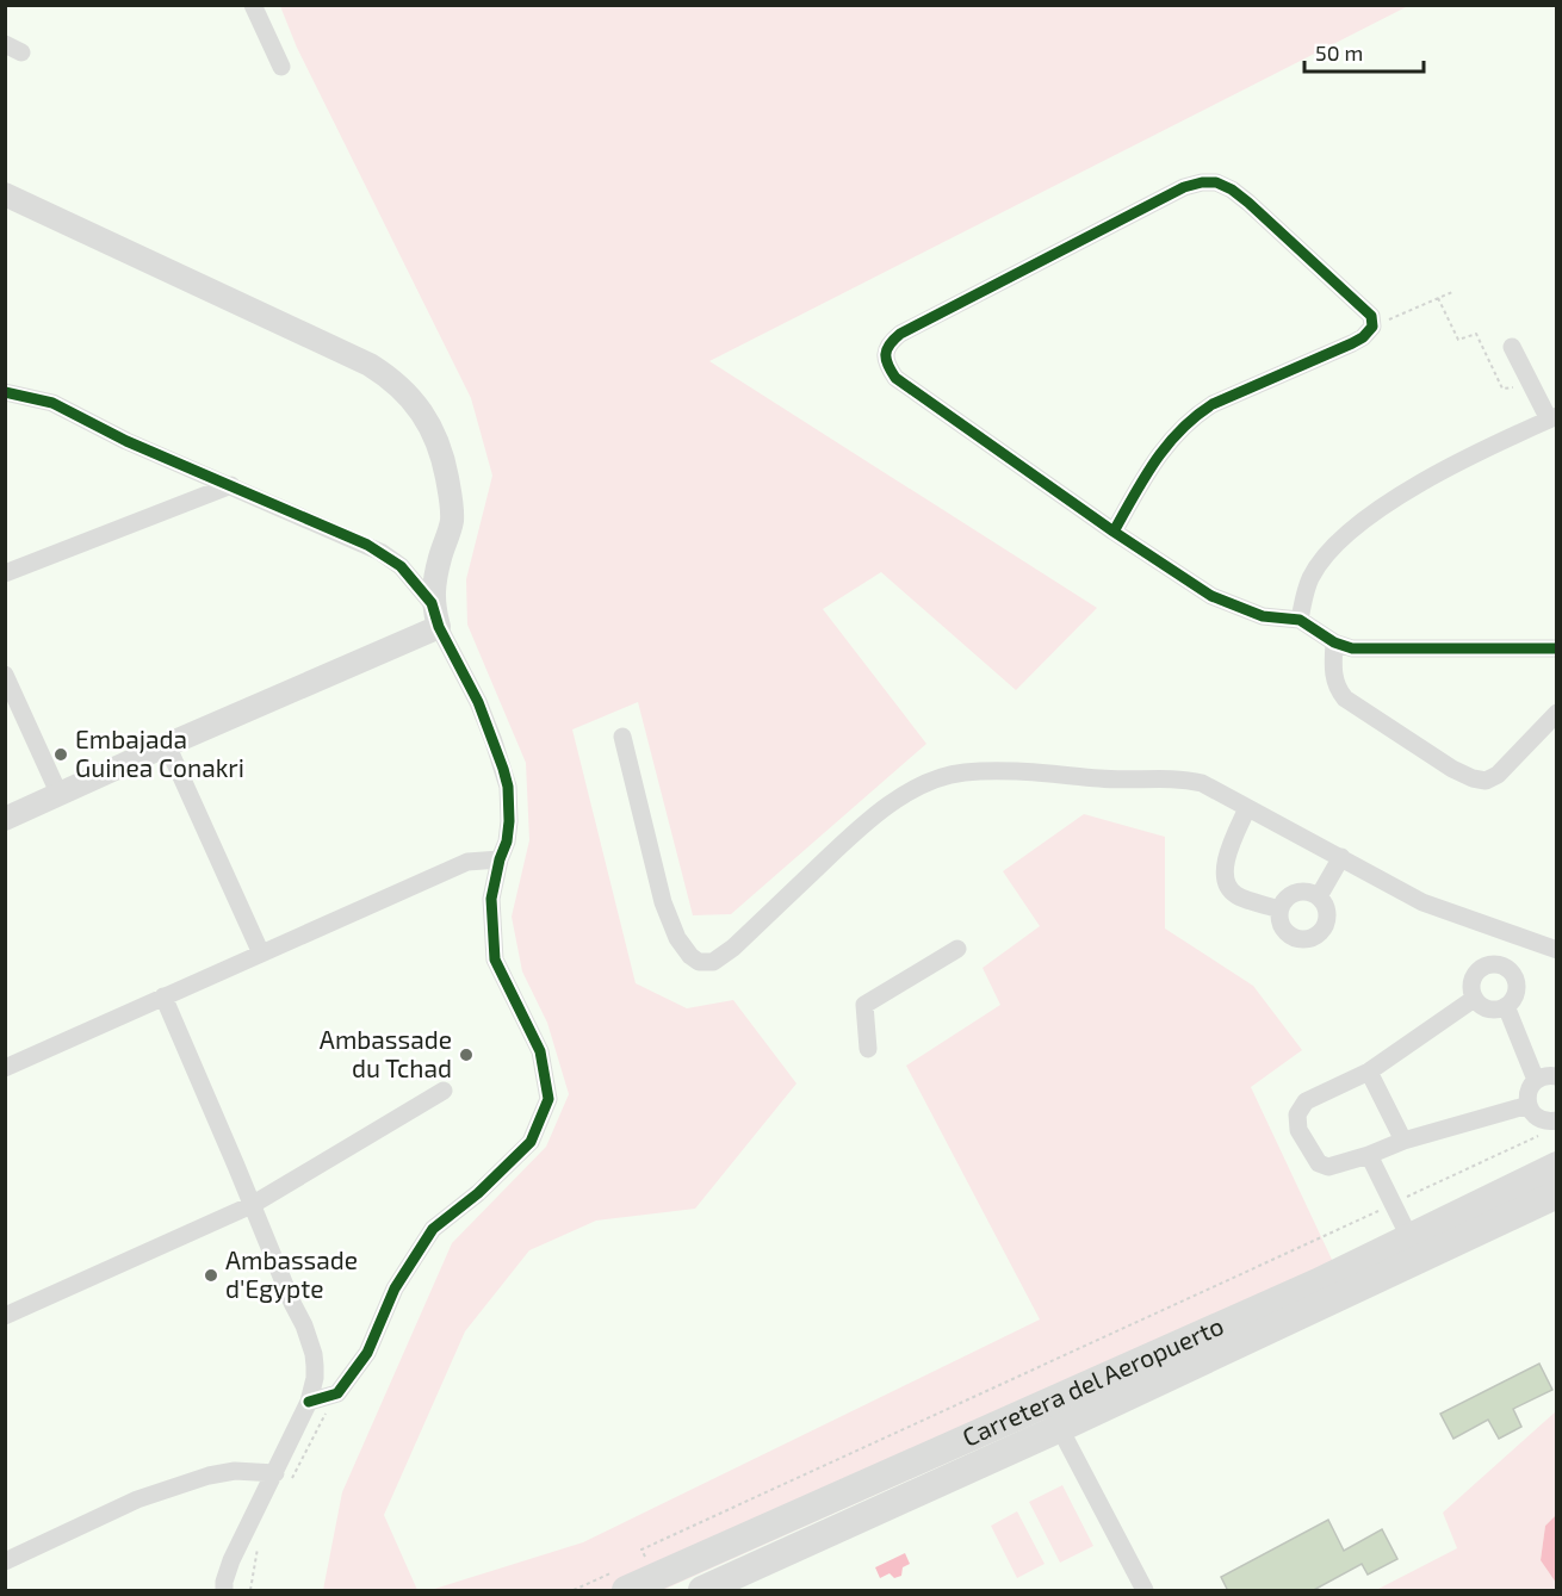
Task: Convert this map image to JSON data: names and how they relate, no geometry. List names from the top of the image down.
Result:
{
  "streets": {
    "main road": ["Carretera del Aeropuerto"]
  },
  "places": ["Embajada Guinea Conakri", "Ambassade du Tchad", "Ambassade d'Egypte"],
  "scale_bar": "50 m"
}
